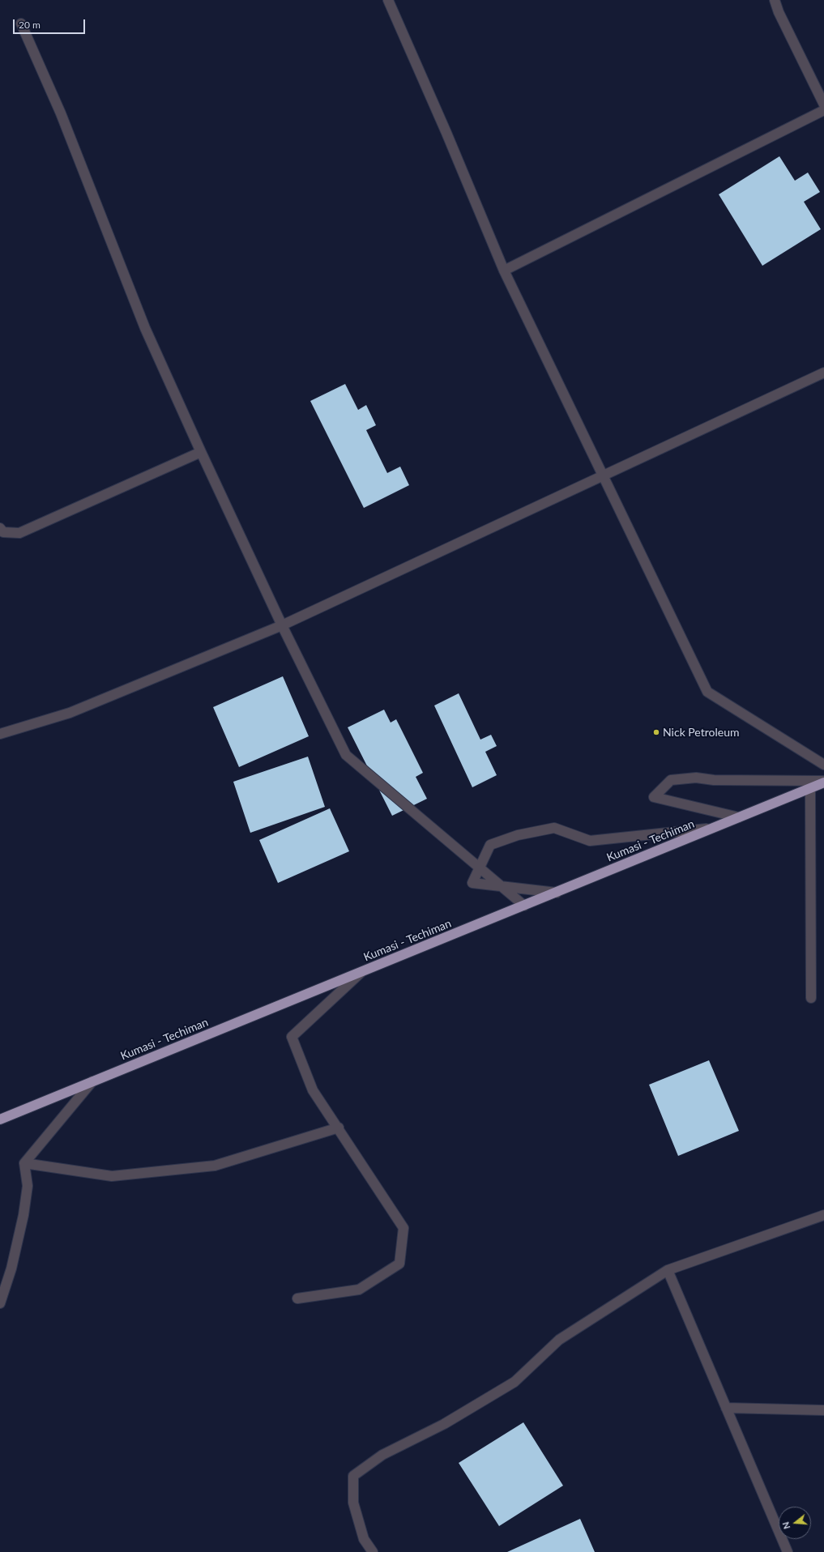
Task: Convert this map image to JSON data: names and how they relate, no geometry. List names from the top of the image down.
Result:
{
  "streets": {
    "highway": ["Kumasi - Techiman"]
  },
  "places": ["Nick Petroleum"],
  "scale_bar": "20 m",
  "north": "left"
}
